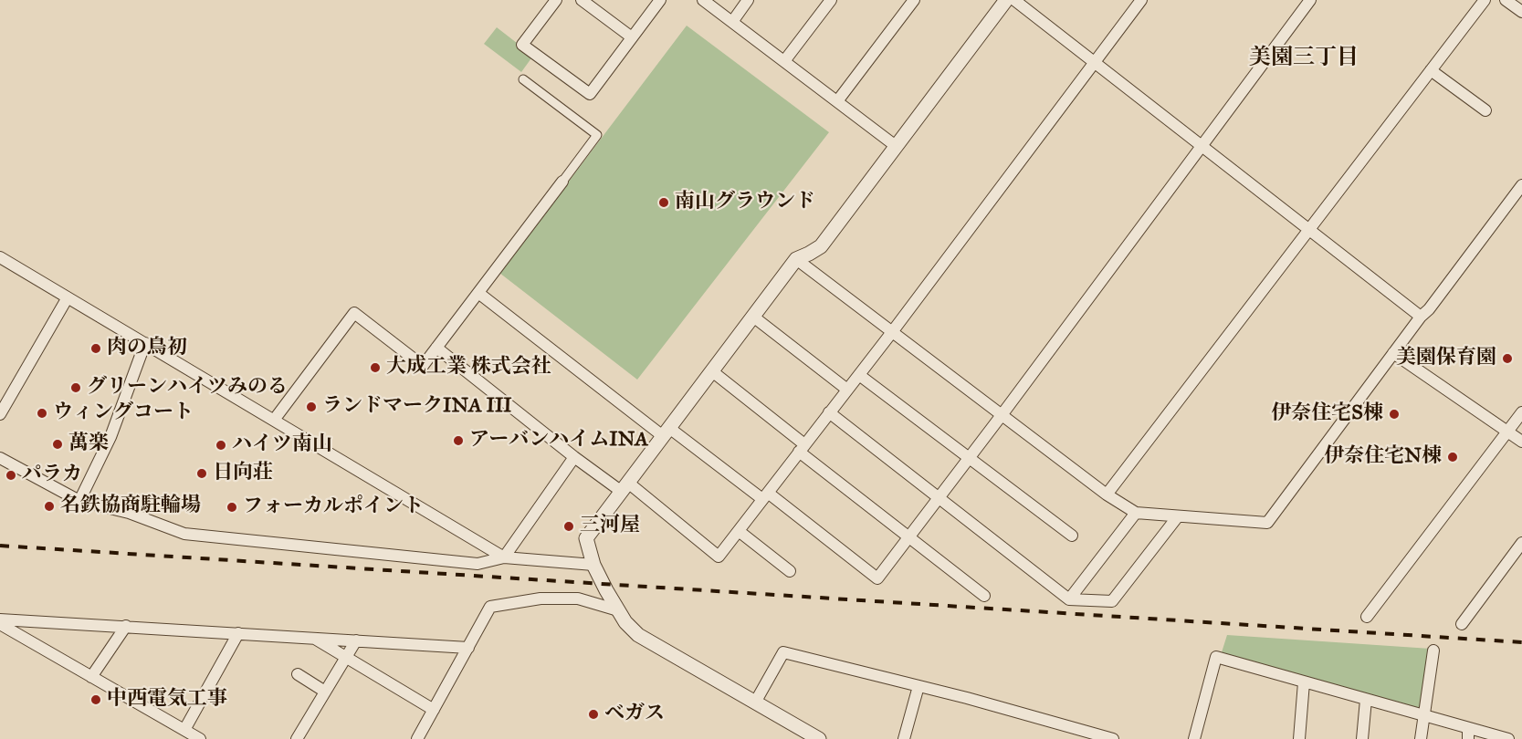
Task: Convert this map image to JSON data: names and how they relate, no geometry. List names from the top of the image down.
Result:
{
  "districts": ["美園三丁目"],
  "places": [
    "南山グラウンド",
    "肉の鳥初",
    "美園保育園",
    "大成工業 株式会社",
    "グリーンハイツみのる",
    "ランドマークINA III",
    "ウィングコート",
    "伊奈住宅S棟",
    "アーバンハイムINA",
    "萬楽",
    "ハイツ南山",
    "伊奈住宅N棟",
    "日向荘",
    "パラカ",
    "名鉄協商駐輪場",
    "フォーカルポイント",
    "三河屋",
    "中西電気工事",
    "ベガス"
  ]
}
